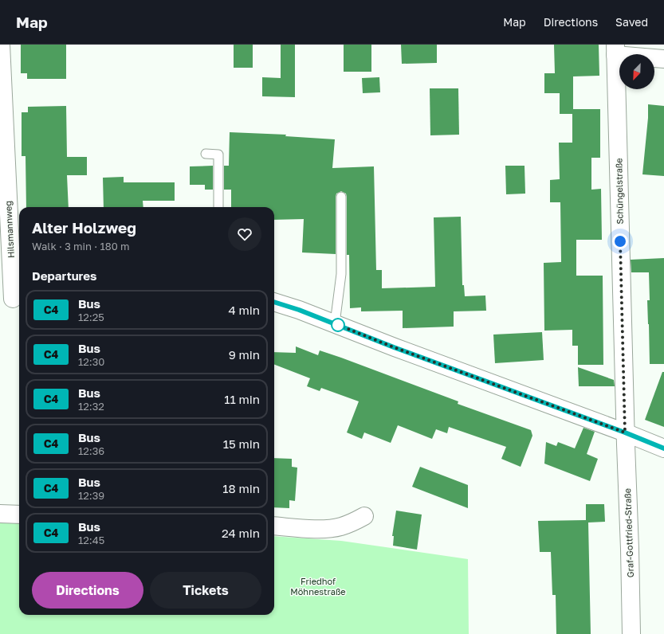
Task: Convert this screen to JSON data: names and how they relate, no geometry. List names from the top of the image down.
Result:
{
  "streets": {
    "street": ["Schüngelstraße", "Hilsmannweg", "Graf-Gottfried-Straße"]
  },
  "crossings": [
    ["Schüngelstraße", "Graf-Gottfried-Straße"]
  ],
  "parks": ["Friedhof Möhnestraße"],
  "lines": ["bus line C4"],
  "north": "bottom left",
  "page": {
    "header": "Map",
    "nav": ["Map", "Directions", "Saved"],
    "heading": [
      ["Alter Holzweg", "Walk · 3 min · 180 m"],
      "Departures"
    ],
    "list": [
      {
        "mark": "C4",
        "name": "Bus",
        "note": "12:25",
        "value": "4 min"
      },
      {
        "mark": "C4",
        "name": "Bus",
        "note": "12:30",
        "value": "9 min"
      },
      {
        "mark": "C4",
        "name": "Bus",
        "note": "12:32",
        "value": "11 min"
      },
      {
        "mark": "C4",
        "name": "Bus",
        "note": "12:36",
        "value": "15 min"
      },
      {
        "mark": "C4",
        "name": "Bus",
        "note": "12:39",
        "value": "18 min"
      },
      {
        "mark": "C4",
        "name": "Bus",
        "note": "12:45",
        "value": "24 min"
      }
    ],
    "buttons": ["Directions", "Tickets"]
  }
}
